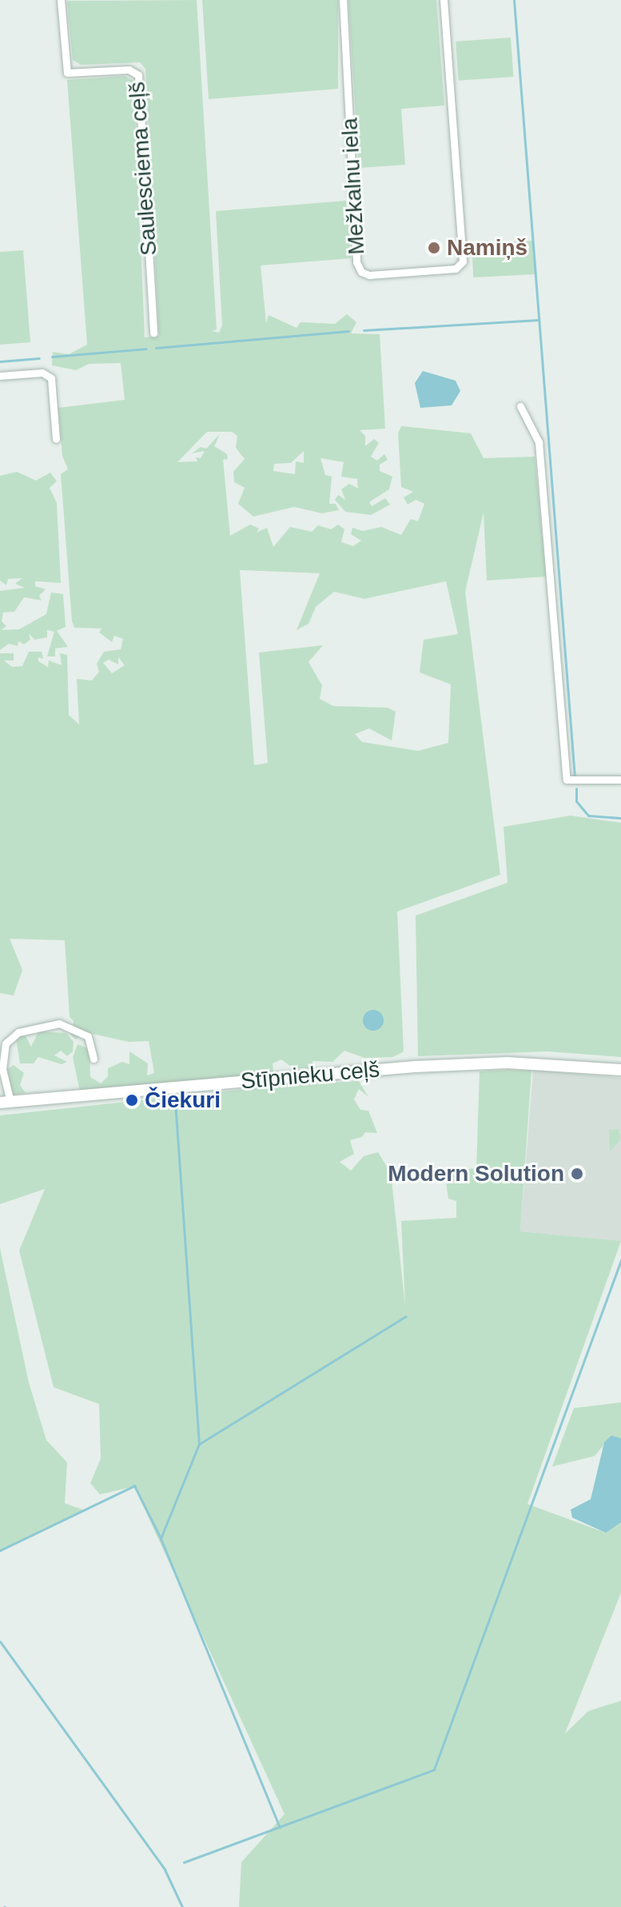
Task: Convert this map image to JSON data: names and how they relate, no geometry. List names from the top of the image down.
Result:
{
  "streets": {
    "main road": ["Stīpnieku ceļš"],
    "street": ["Saulesciema ceļš", "Mežkalnu iela"]
  },
  "places": ["Namiņš", "Čiekuri", "Modern Solution"]
}
